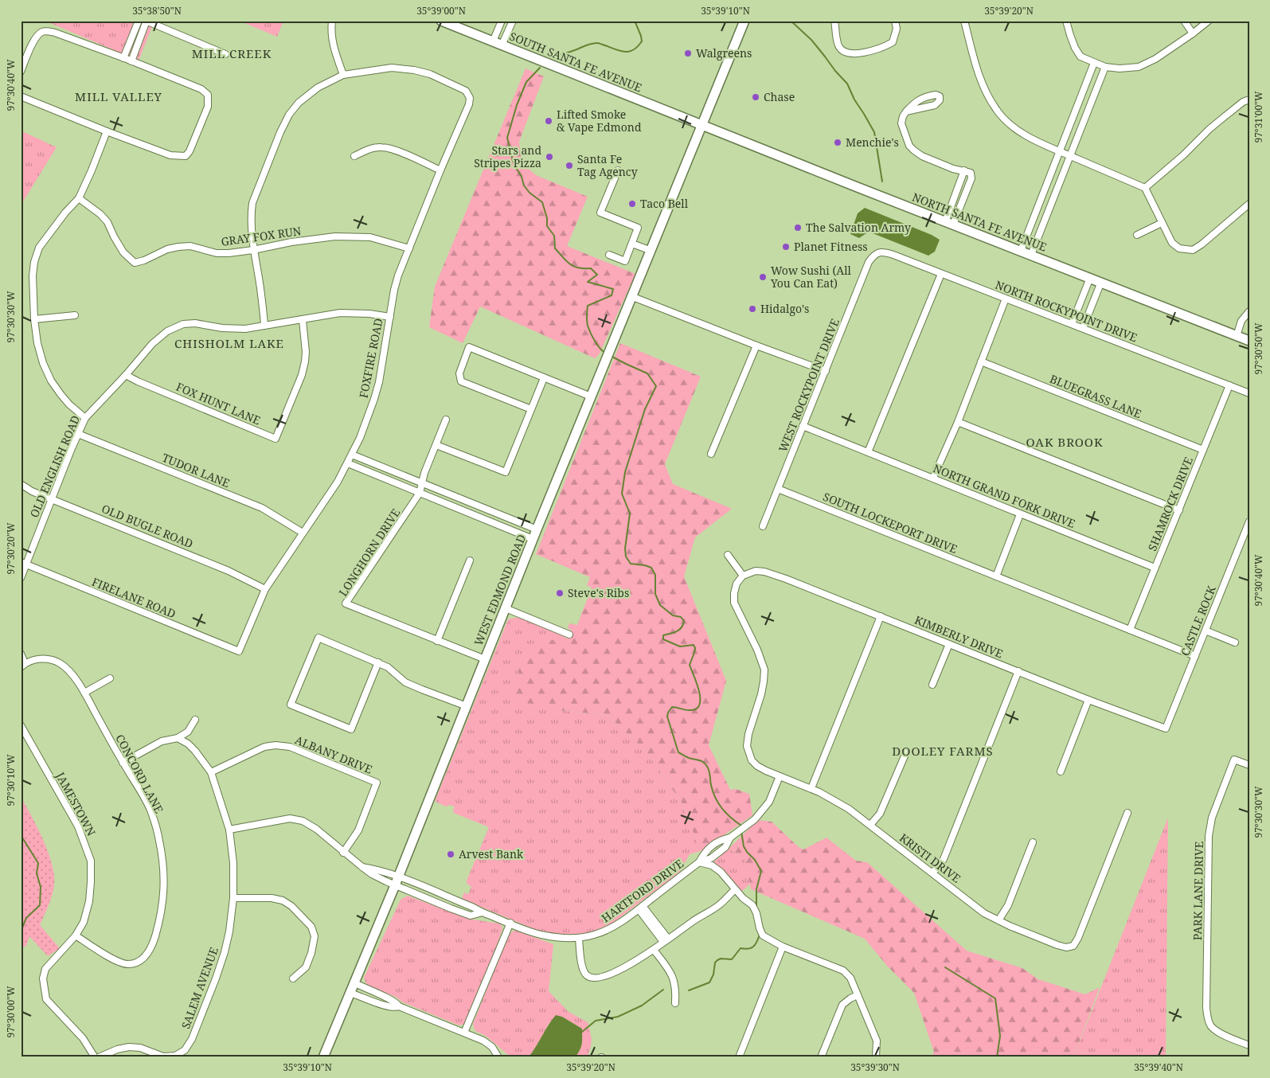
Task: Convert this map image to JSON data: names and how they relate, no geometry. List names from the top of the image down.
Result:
{
  "streets": {
    "main road": ["SOUTH SANTA FE AVENUE", "NORTH SANTA FE AVENUE", "WEST EDMOND ROAD"],
    "street": [
      "GRAY FOX RUN",
      "NORTH ROCKYPOINT DRIVE",
      "FOXFIRE ROAD",
      "WEST ROCKYPOINT DRIVE",
      "BLUEGRASS LANE",
      "FOX HUNT LANE",
      "OLD ENGLISH ROAD",
      "TUDOR LANE",
      "NORTH GRAND FORK DRIVE",
      "SHAMROCK DRIVE",
      "SOUTH LOCKEPORT DRIVE",
      "OLD BUGLE ROAD",
      "LONGHORN DRIVE",
      "FIRELANE ROAD",
      "CASTLE ROCK",
      "KIMBERLY DRIVE",
      "ALBANY DRIVE",
      "CONCORD LANE",
      "JAMESTOWN",
      "KRISTI DRIVE",
      "HARTFORD DRIVE",
      "PARK LANE DRIVE",
      "SALEM AVENUE"
    ]
  },
  "crossings": [
    ["SOUTH SANTA FE AVENUE", "NORTH SANTA FE AVENUE"],
    ["SOUTH SANTA FE AVENUE", "WEST EDMOND ROAD"],
    ["NORTH SANTA FE AVENUE", "WEST EDMOND ROAD"],
    ["GRAY FOX RUN", "FOXFIRE ROAD"],
    ["NORTH ROCKYPOINT DRIVE", "WEST ROCKYPOINT DRIVE"],
    ["NORTH ROCKYPOINT DRIVE", "SHAMROCK DRIVE"],
    ["FOXFIRE ROAD", "OLD ENGLISH ROAD"],
    ["FOXFIRE ROAD", "TUDOR LANE"],
    ["FOXFIRE ROAD", "OLD BUGLE ROAD"],
    ["FOXFIRE ROAD", "FIRELANE ROAD"],
    ["WEST ROCKYPOINT DRIVE", "NORTH GRAND FORK DRIVE"],
    ["WEST ROCKYPOINT DRIVE", "SOUTH LOCKEPORT DRIVE"],
    ["BLUEGRASS LANE", "SHAMROCK DRIVE"],
    ["FOX HUNT LANE", "OLD ENGLISH ROAD"],
    ["OLD ENGLISH ROAD", "TUDOR LANE"],
    ["OLD ENGLISH ROAD", "OLD BUGLE ROAD"],
    ["OLD ENGLISH ROAD", "FIRELANE ROAD"],
    ["NORTH GRAND FORK DRIVE", "SHAMROCK DRIVE"],
    ["SHAMROCK DRIVE", "SOUTH LOCKEPORT DRIVE"],
    ["SOUTH LOCKEPORT DRIVE", "CASTLE ROCK"],
    ["LONGHORN DRIVE", "WEST EDMOND ROAD"],
    ["WEST EDMOND ROAD", "HARTFORD DRIVE"],
    ["CASTLE ROCK", "KIMBERLY DRIVE"],
    ["KIMBERLY DRIVE", "KRISTI DRIVE"],
    ["ALBANY DRIVE", "HARTFORD DRIVE"],
    ["ALBANY DRIVE", "SALEM AVENUE"],
    ["CONCORD LANE", "JAMESTOWN"],
    ["KRISTI DRIVE", "HARTFORD DRIVE"],
    ["HARTFORD DRIVE", "SALEM AVENUE"]
  ],
  "districts": [
    "MILL CREEK",
    "MILL VALLEY",
    "CHISHOLM LAKE",
    "OAK BROOK",
    "DOOLEY FARMS"
  ],
  "places": [
    "Walgreens",
    "Chase",
    "Lifted Smoke & Vape Edmond",
    "Menchie's",
    "Stars and Stripes Pizza",
    "Santa Fe Tag Agency",
    "Taco Bell",
    "The Salvation Army",
    "Planet Fitness",
    "Wow Sushi (All You Can Eat)",
    "Hidalgo's",
    "Steve's Ribs",
    "Arvest Bank"
  ],
  "coordinates": [
    "35°38'50\"N",
    "35°39'00\"N",
    "35°39'10\"N",
    "35°39'20\"N",
    "97°30'40\"W",
    "97°31'00\"W",
    "97°30'30\"W",
    "97°30'50\"W",
    "97°30'20\"W",
    "97°30'10\"W",
    "97°30'00\"W",
    "35°39'30\"N",
    "35°39'40\"N"
  ]
}
